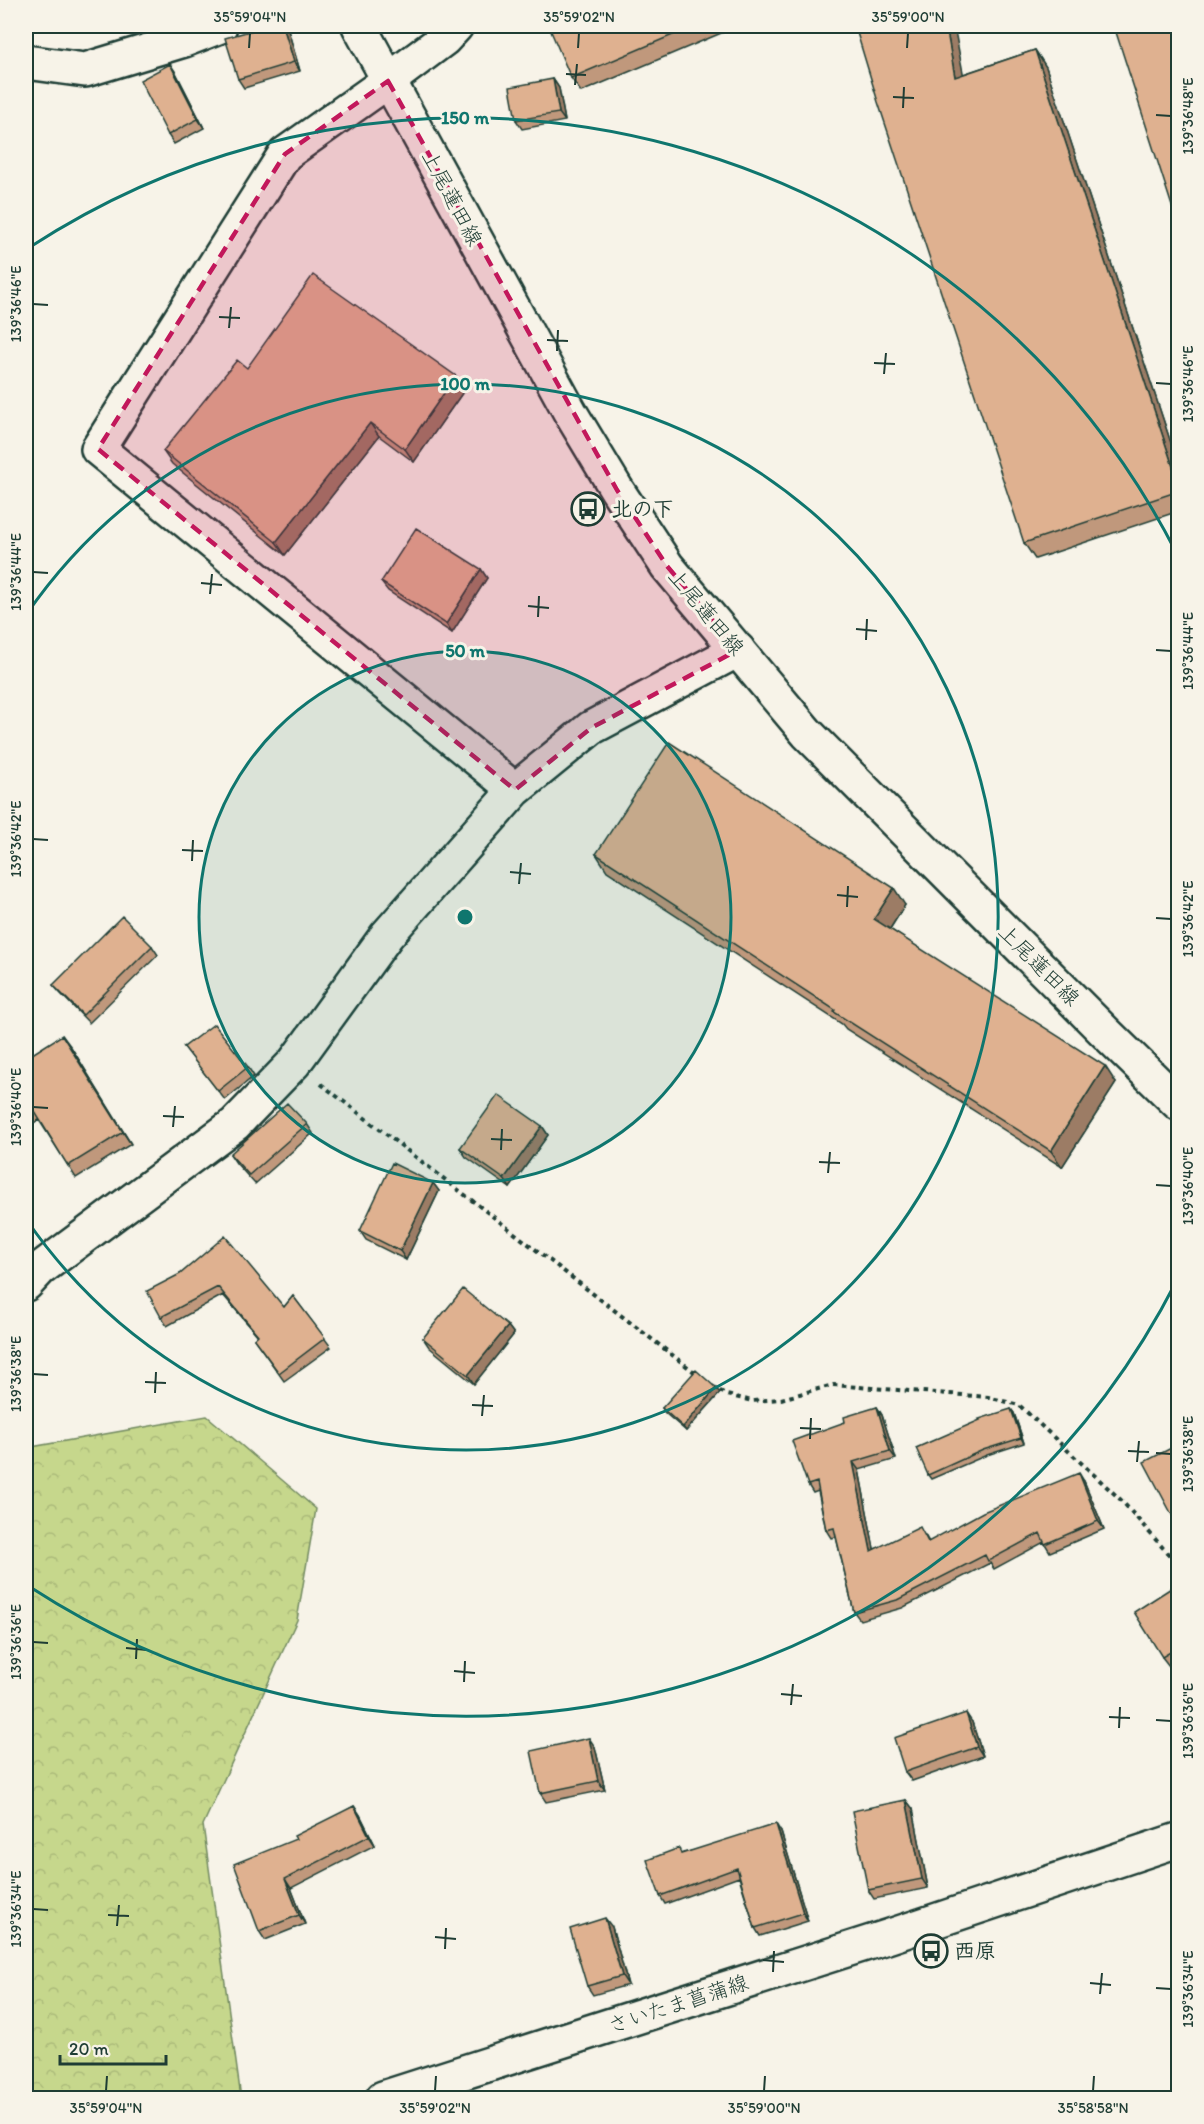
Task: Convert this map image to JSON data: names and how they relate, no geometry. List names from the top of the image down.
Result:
{
  "streets": {
    "street": ["上尾蓮田線", "さいたま菖蒲線"]
  },
  "places": {
    "bus stop": ["北の下", "西原"]
  },
  "scale_bar": "20 m",
  "coordinates": [
    "35°59'04\"N",
    "35°59'02\"N",
    "35°59'00\"N",
    "139°36'48\"E",
    "139°36'46\"E",
    "139°36'44\"E",
    "139°36'42\"E",
    "139°36'40\"E",
    "139°36'38\"E",
    "139°36'36\"E",
    "139°36'34\"E",
    "35°58'58\"N"
  ],
  "rings": ["150 m", "100 m", "50 m"]
}
